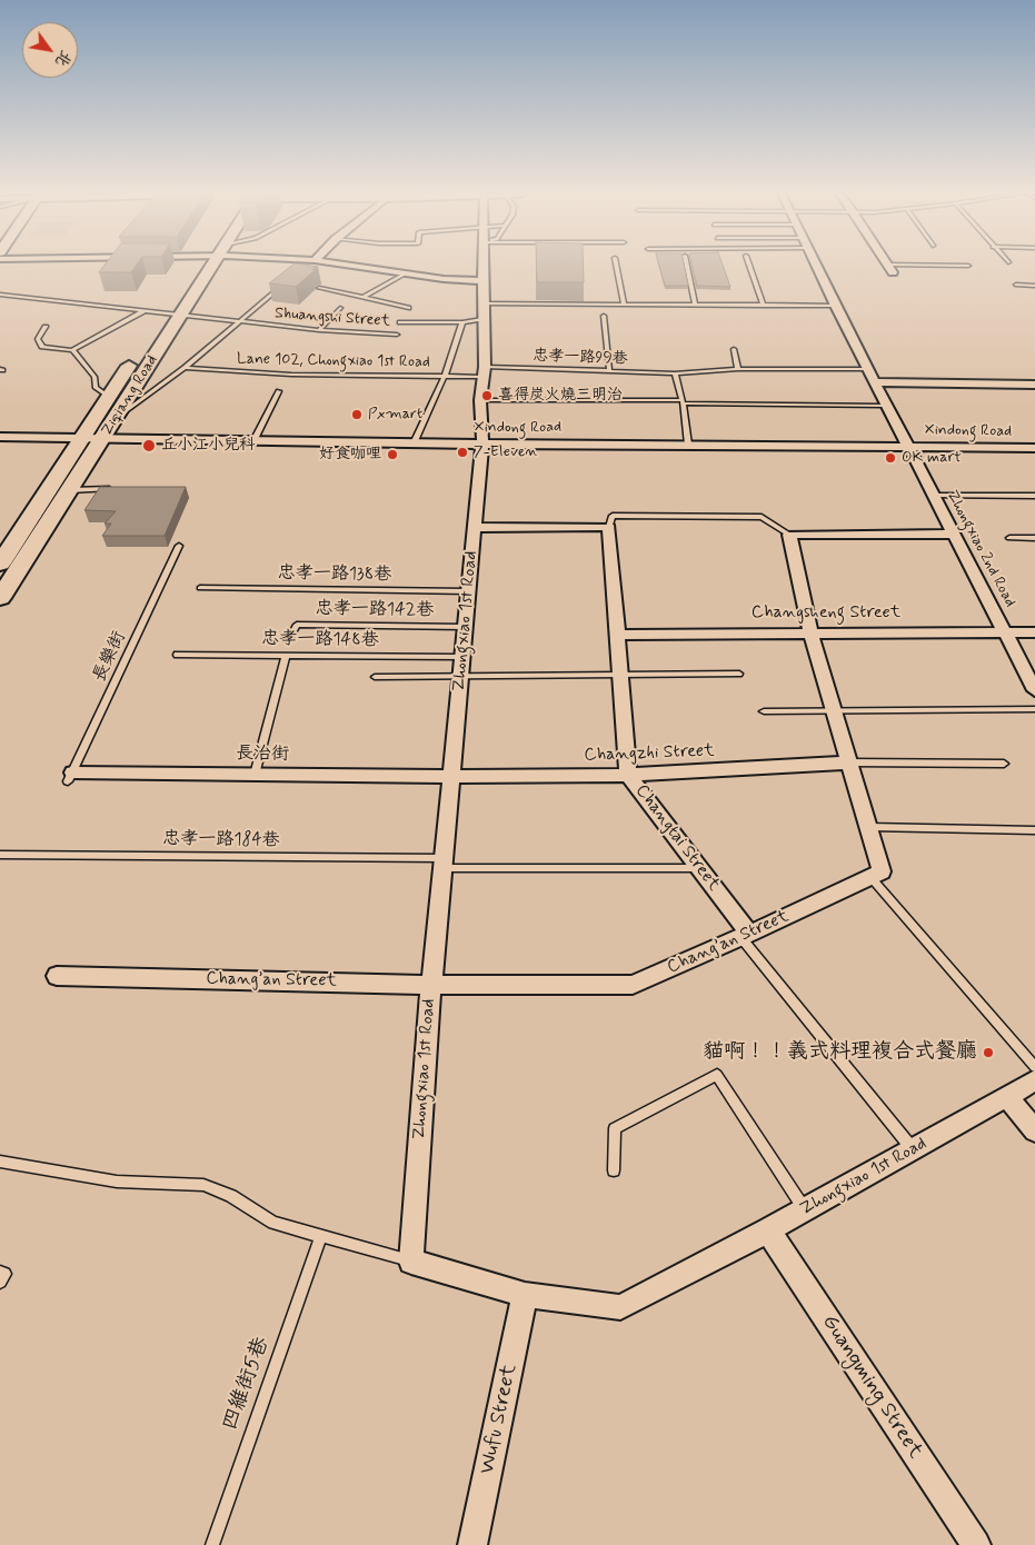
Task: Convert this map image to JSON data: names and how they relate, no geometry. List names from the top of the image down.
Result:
{
  "streets": {
    "main road": ["Ziqiang Road"],
    "street": [
      "Xindong Road",
      "Zhongxiao 2nd Road",
      "Changsheng Street",
      "Zhongxiao 1st Road",
      "Changzhi Street",
      "長治街",
      "Changtai Street",
      "Chang’an Street",
      "Guangming Street",
      "Wufu Street"
    ],
    "lane": [
      "Shuangshi Street",
      "忠孝一路99巷",
      "Lane 102, Chongxiao 1st Road",
      "忠孝一路138巷",
      "忠孝一路142巷",
      "忠孝一路148巷",
      "長樂街",
      "忠孝一路184巷",
      "四維街5巷"
    ]
  },
  "crossings": [
    ["Shuangshi Street", "Ziqiang Road"],
    ["忠孝一路99巷", "Lane 102, Chongxiao 1st Road"],
    ["忠孝一路99巷", "Zhongxiao 2nd Road"],
    ["忠孝一路99巷", "Zhongxiao 1st Road"],
    ["Lane 102, Chongxiao 1st Road", "Zhongxiao 1st Road"],
    ["Ziqiang Road", "Xindong Road"],
    ["Xindong Road", "Zhongxiao 2nd Road"],
    ["Xindong Road", "Zhongxiao 1st Road"],
    ["Zhongxiao 2nd Road", "Changsheng Street"],
    ["忠孝一路138巷", "Zhongxiao 1st Road"],
    ["忠孝一路142巷", "Zhongxiao 1st Road"],
    ["Changsheng Street", "Changtai Street"],
    ["Zhongxiao 1st Road", "忠孝一路148巷"],
    ["Zhongxiao 1st Road", "Changzhi Street"],
    ["Zhongxiao 1st Road", "長治街"],
    ["Zhongxiao 1st Road", "忠孝一路184巷"],
    ["Zhongxiao 1st Road", "Chang’an Street"],
    ["Zhongxiao 1st Road", "Guangming Street"],
    ["Zhongxiao 1st Road", "Wufu Street"],
    ["長樂街", "長治街"],
    ["Changzhi Street", "長治街"],
    ["Changzhi Street", "Changtai Street"],
    ["Changtai Street", "忠孝一路184巷"],
    ["Changtai Street", "Chang’an Street"]
  ],
  "places": [
    "喜得炭火燒三明治",
    "Pxmart",
    "丘小江小兒科",
    "7-Eleven",
    "好食咖哩",
    "OK mart",
    "貓啊！！義式料理複合式餐廳"
  ],
  "north": "bottom right"
}
